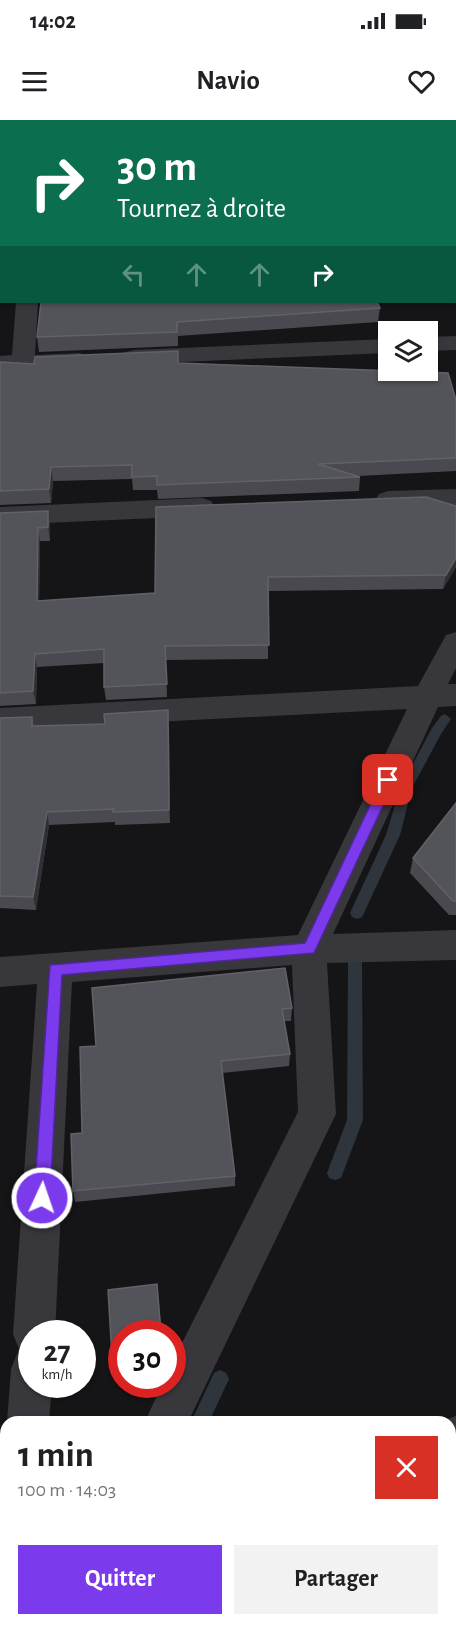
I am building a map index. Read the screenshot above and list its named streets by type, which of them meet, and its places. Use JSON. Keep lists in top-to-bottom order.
{
  "page": {
    "status": "14:02",
    "header": "Navio",
    "turn": ["30 m", "Tournez à droite"],
    "speed": "27 km/h",
    "limit": "30",
    "heading": ["1 min", "100 m · 14:03"],
    "buttons": ["Quitter", "Partager"]
  }
}
